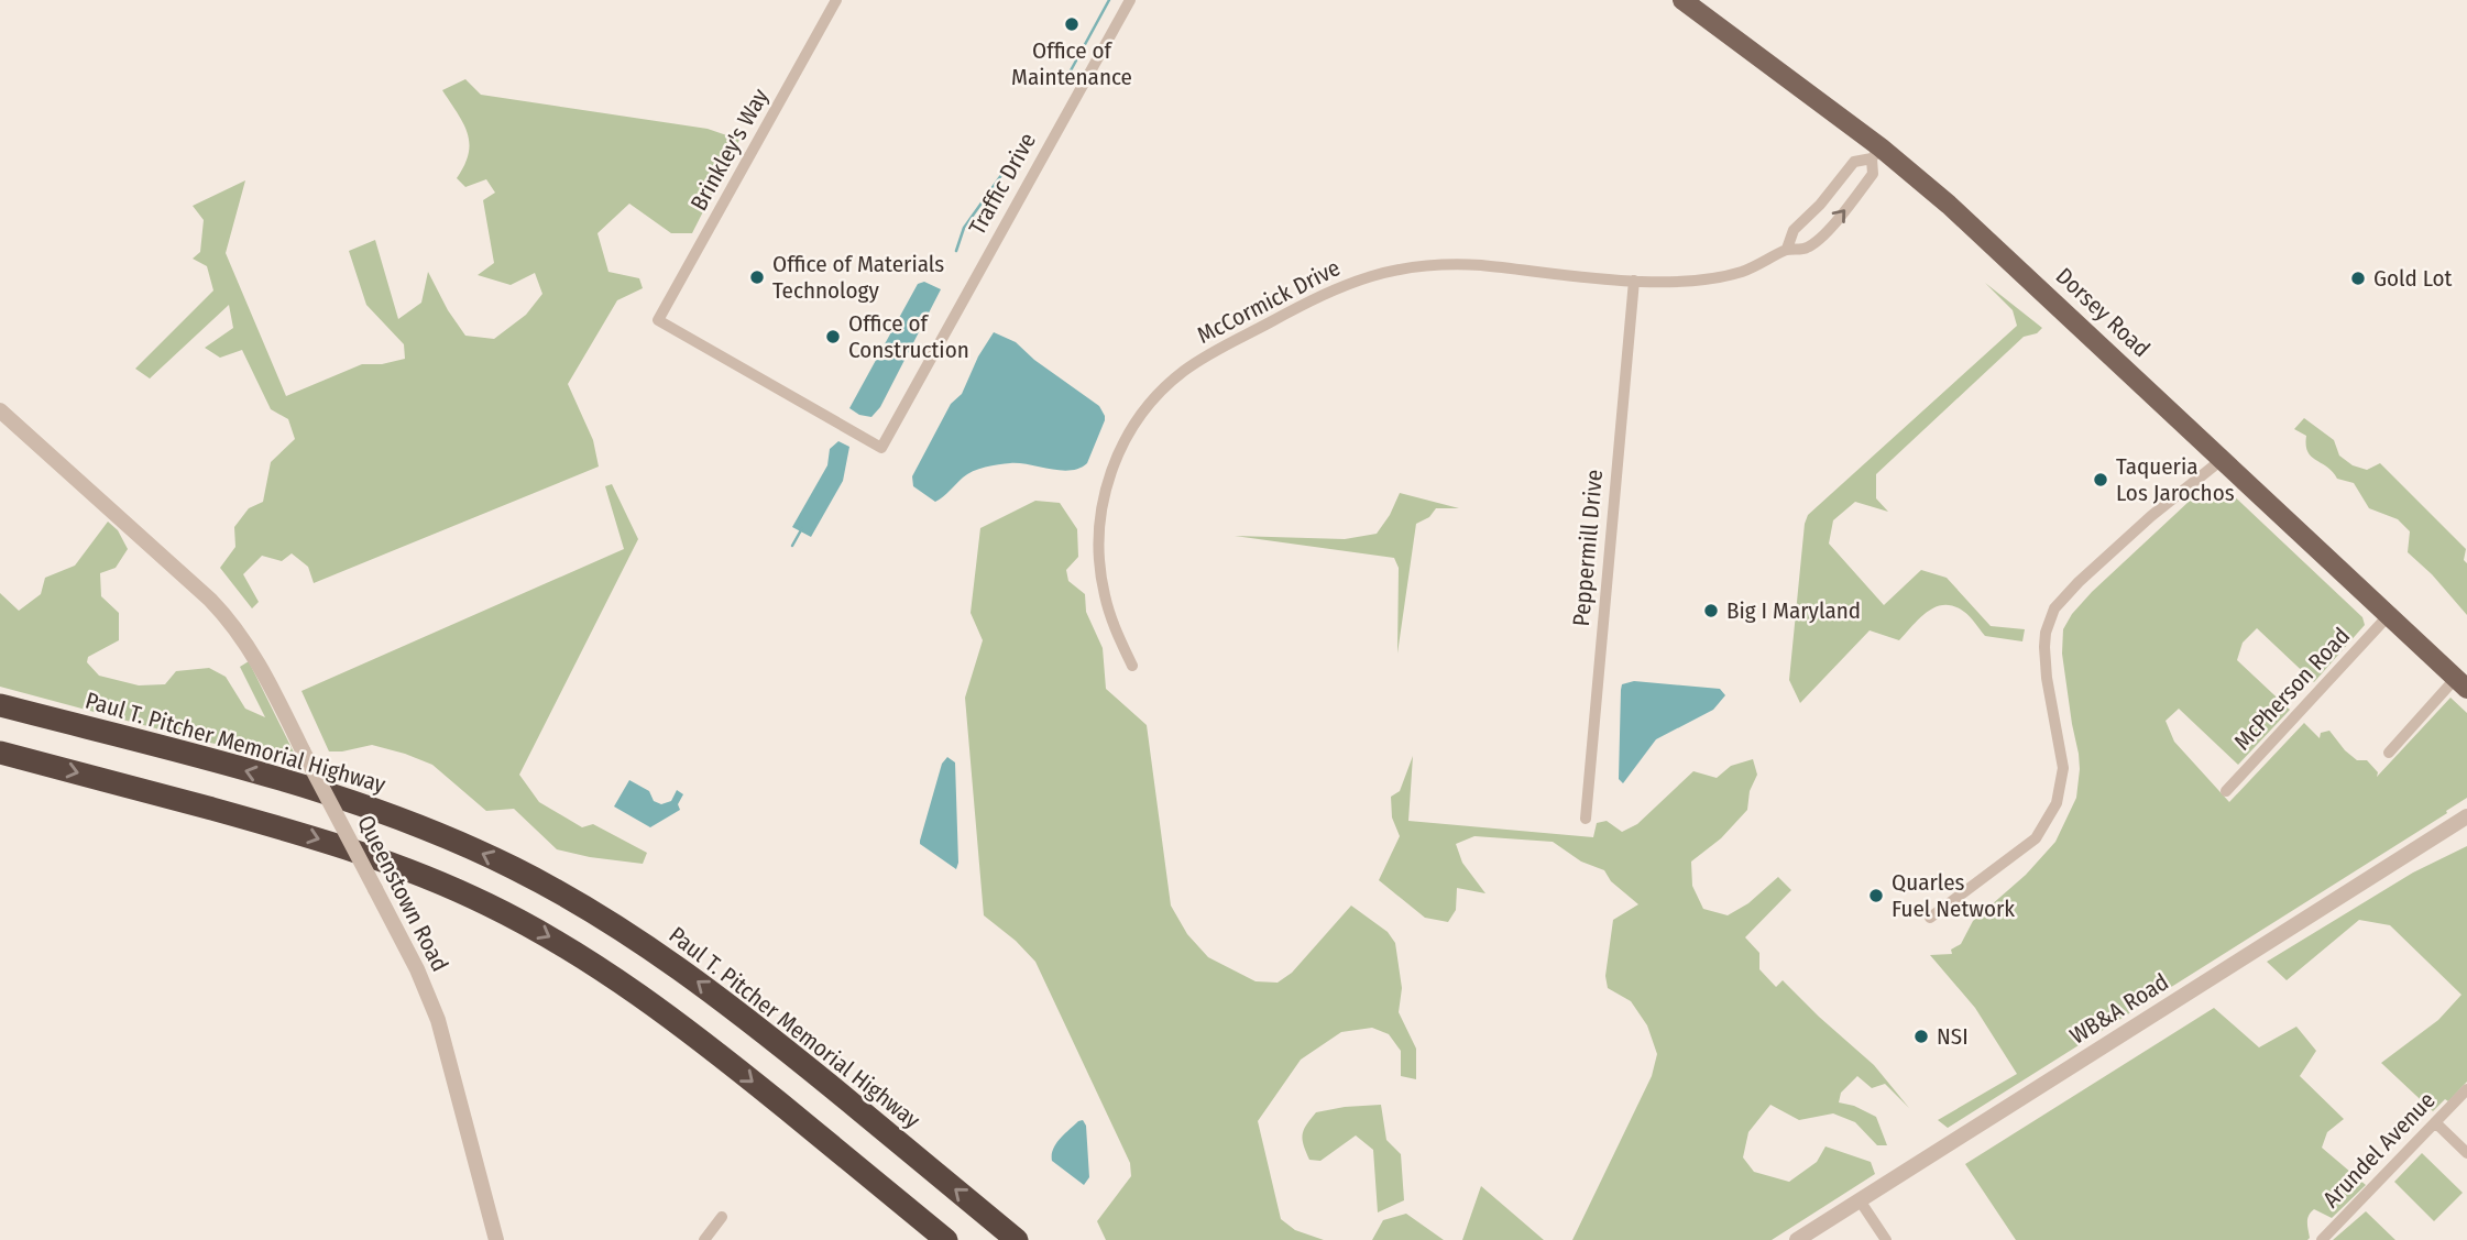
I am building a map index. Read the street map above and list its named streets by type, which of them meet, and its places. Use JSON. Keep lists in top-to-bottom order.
{
  "streets": {
    "highway": ["Paul T. Pitcher Memorial Highway"],
    "main road": ["Dorsey Road"],
    "street": [
      "Brinkley's Way",
      "Traffic Drive",
      "McCormick Drive",
      "Peppermill Drive",
      "McPherson Road",
      "Queenstown Road",
      "WB&A Road",
      "Arundel Avenue"
    ]
  },
  "crossings": [
    ["Brinkley's Way", "Traffic Drive"],
    ["McCormick Drive", "Dorsey Road"],
    ["McCormick Drive", "Peppermill Drive"],
    ["Dorsey Road", "McPherson Road"]
  ],
  "places": [
    "Office of Maintenance",
    "Office of Materials Technology",
    "Gold Lot",
    "Office of Construction",
    "Taqueria Los Jarochos",
    "Big I Maryland",
    "Quarles Fuel Network",
    "NSI"
  ]
}
